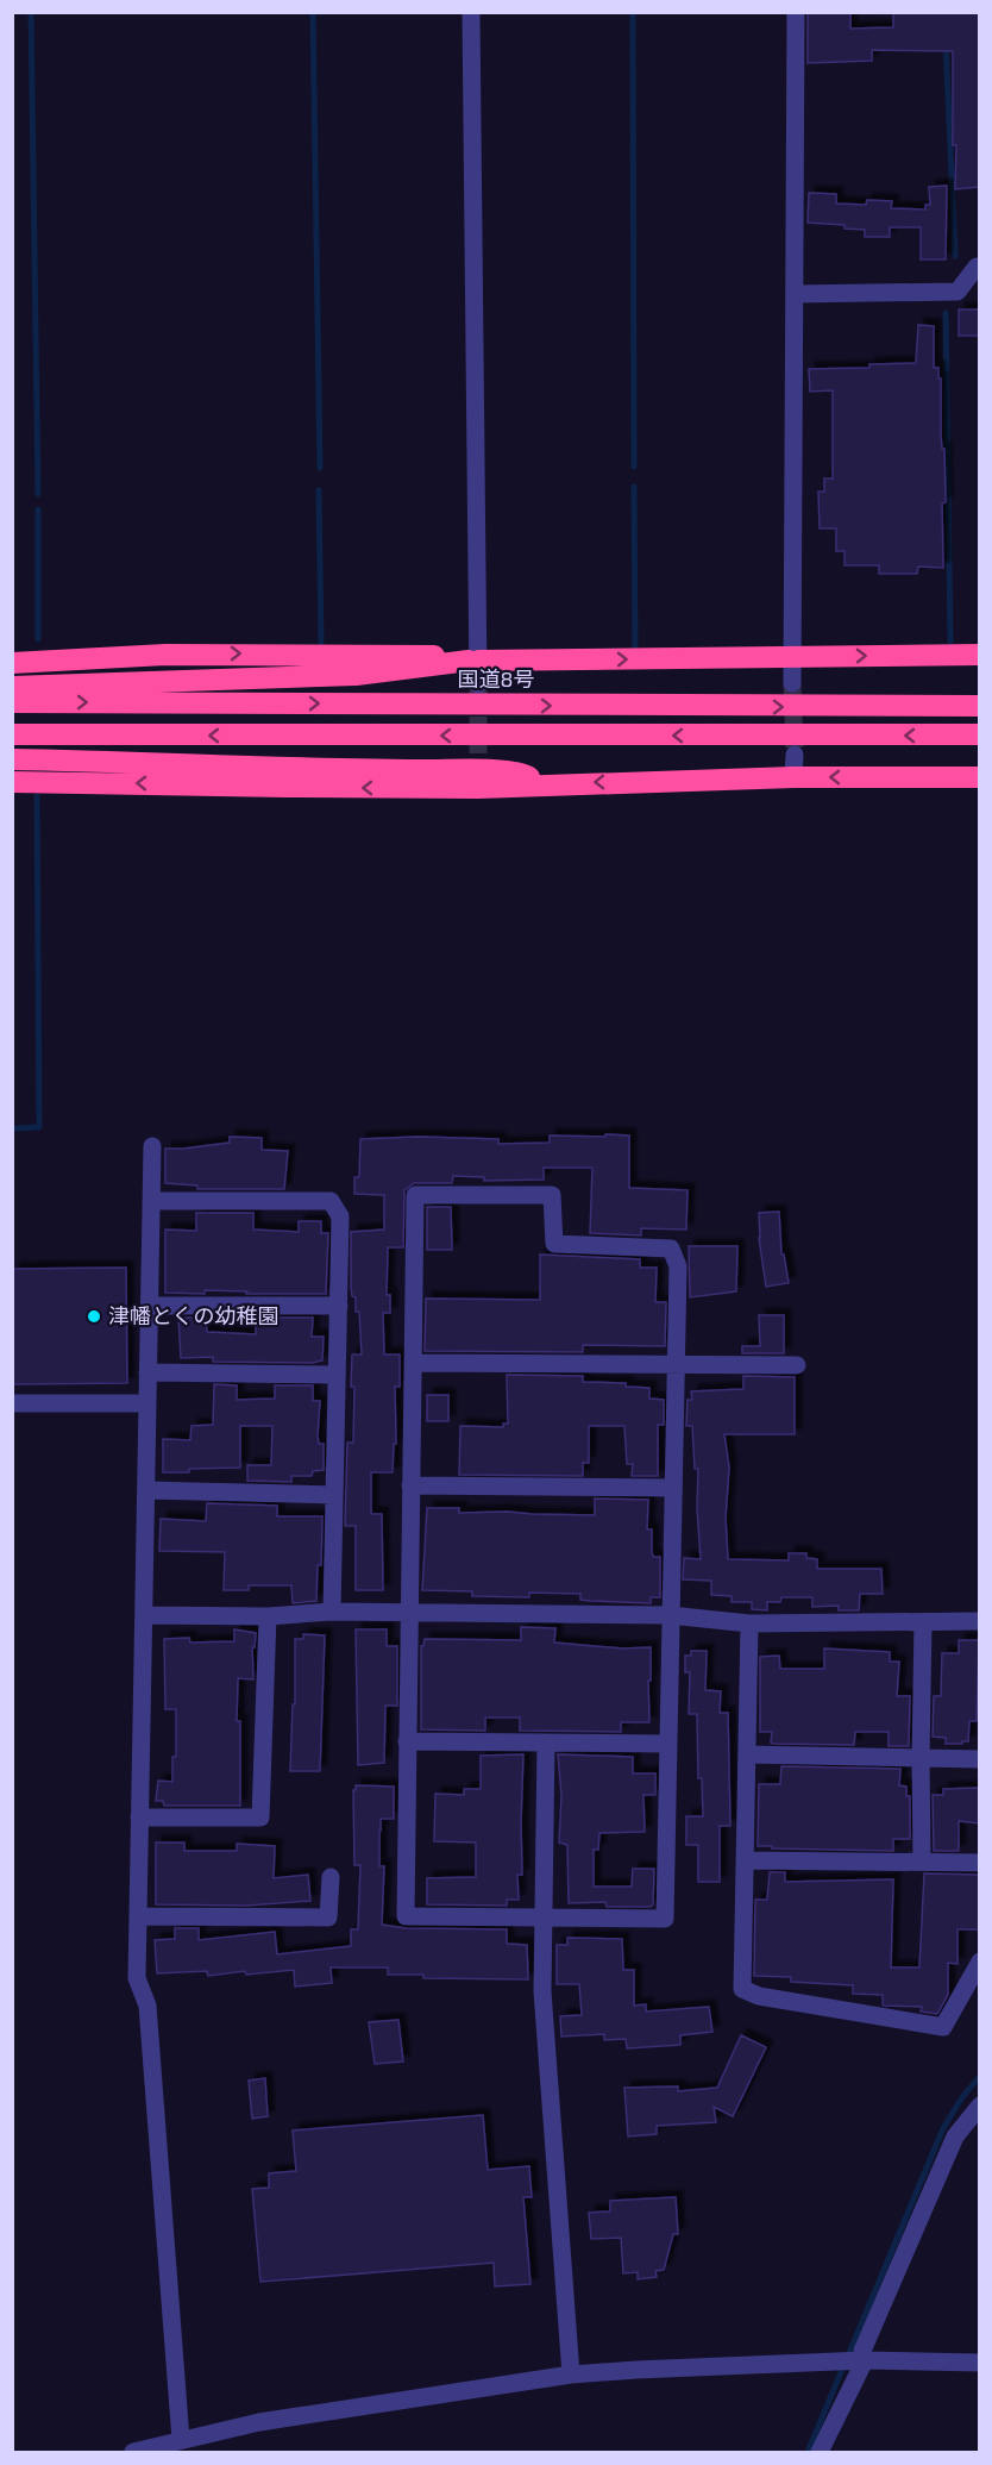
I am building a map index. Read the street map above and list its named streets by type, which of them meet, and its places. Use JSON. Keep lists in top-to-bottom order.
{
  "streets": {
    "highway": ["国道8号"]
  },
  "places": ["津幡とくの幼稚園"]
}
